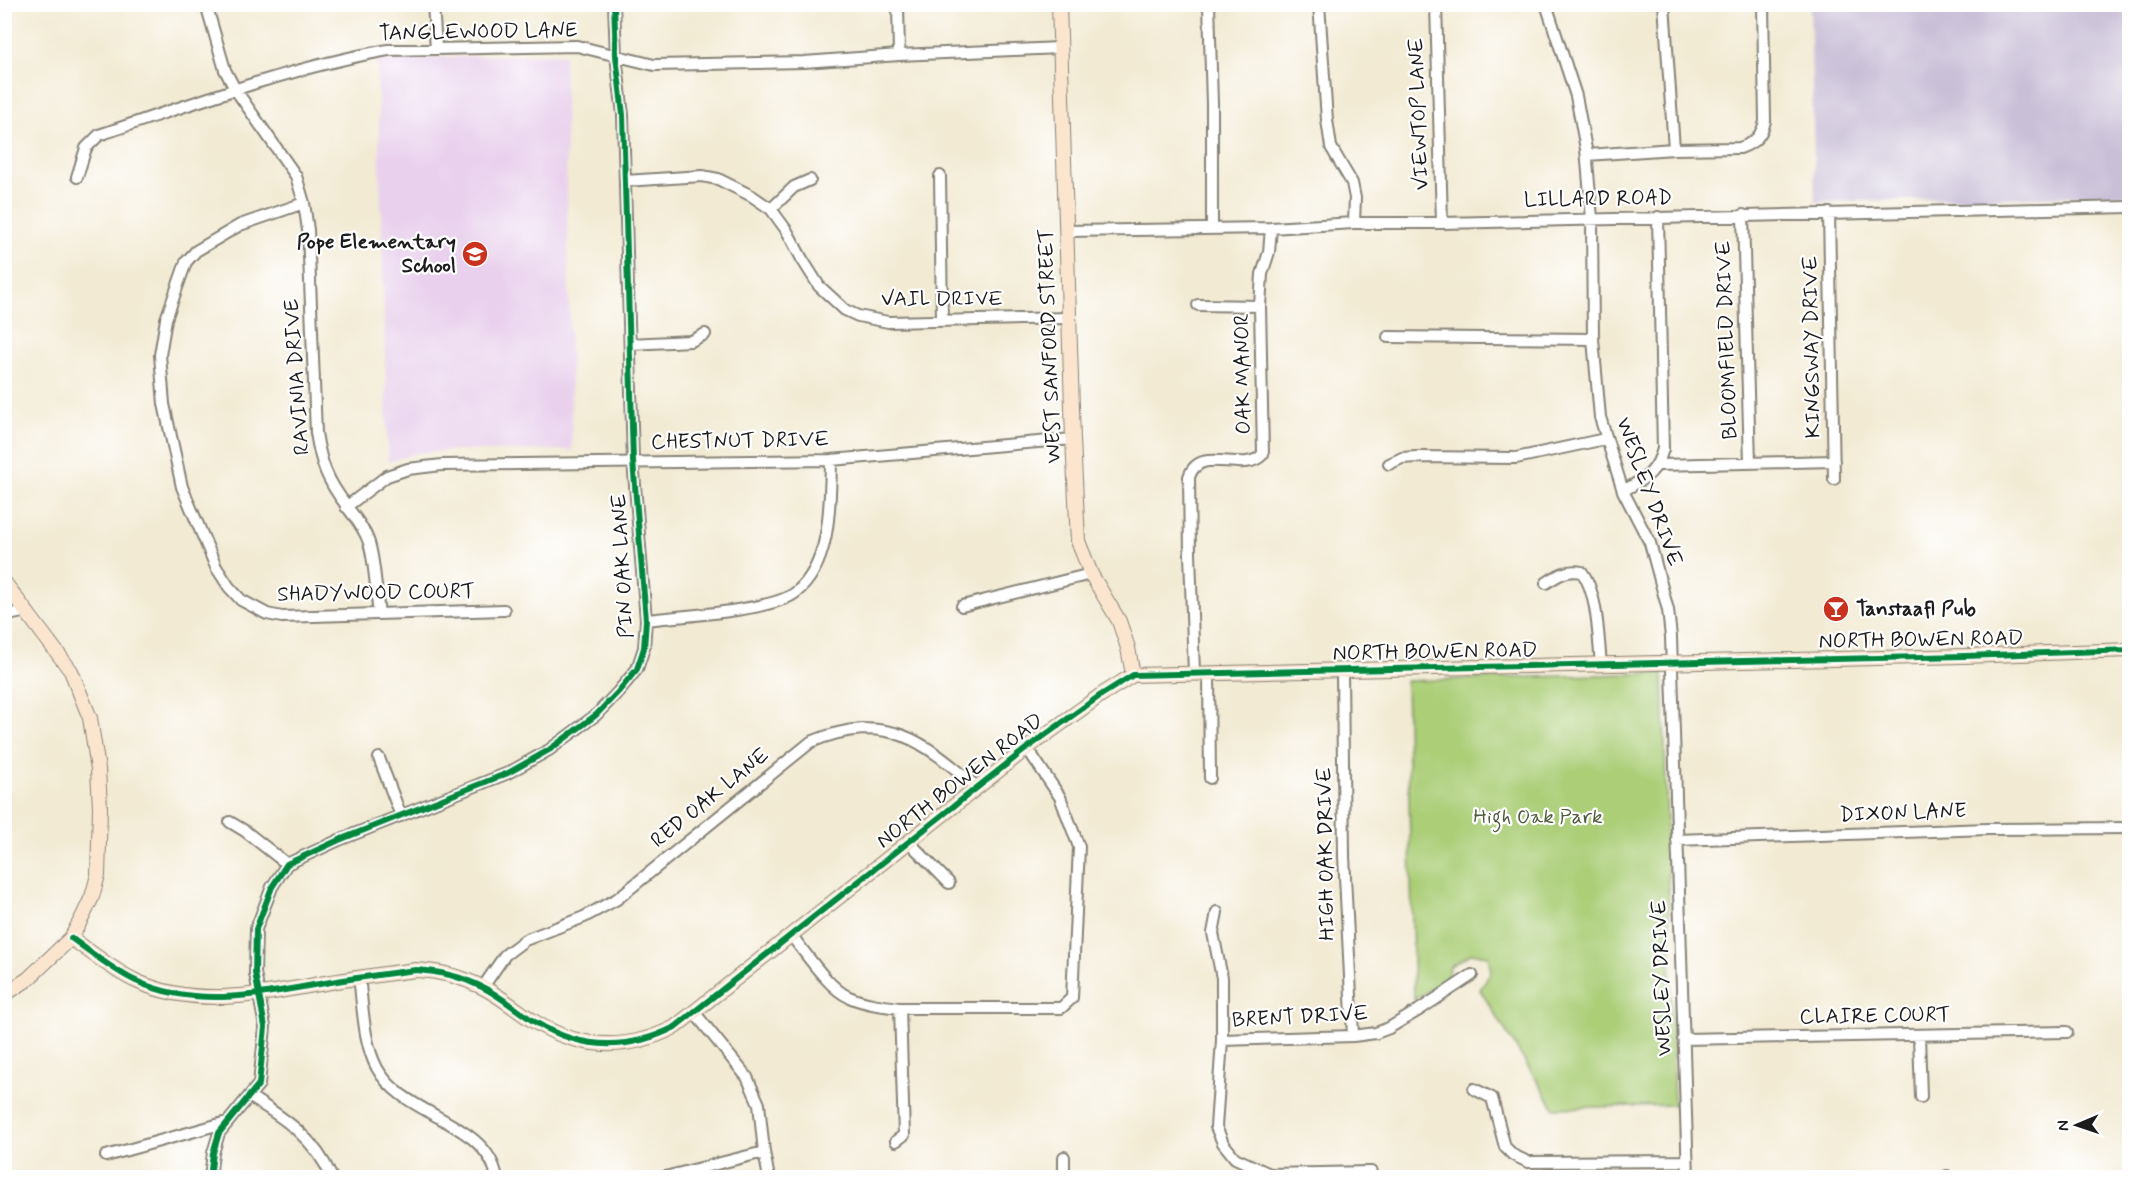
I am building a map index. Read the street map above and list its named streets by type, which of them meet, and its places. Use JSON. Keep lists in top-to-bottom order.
{
  "streets": {
    "street": [
      "TANGLEWOOD LANE",
      "VIEWTOP LANE",
      "LILLARD ROAD",
      "VAIL DRIVE",
      "BLOOMFIELD DRIVE",
      "WEST SANFORD STREET",
      "KINGSWAY DRIVE",
      "OAK MANOR",
      "RAVINIA DRIVE",
      "CHESTNUT DRIVE",
      "WESLEY DRIVE",
      "PIN OAK LANE",
      "SHADYWOOD COURT",
      "NORTH BOWEN ROAD",
      "RED OAK LANE",
      "DIXON LANE",
      "HIGH OAK DRIVE",
      "CLAIRE COURT",
      "BRENT DRIVE"
    ]
  },
  "crossings": [
    ["TANGLEWOOD LANE", "WEST SANFORD STREET"],
    ["TANGLEWOOD LANE", "RAVINIA DRIVE"],
    ["TANGLEWOOD LANE", "PIN OAK LANE"],
    ["VIEWTOP LANE", "LILLARD ROAD"],
    ["LILLARD ROAD", "BLOOMFIELD DRIVE"],
    ["LILLARD ROAD", "WEST SANFORD STREET"],
    ["LILLARD ROAD", "KINGSWAY DRIVE"],
    ["LILLARD ROAD", "OAK MANOR"],
    ["LILLARD ROAD", "WESLEY DRIVE"],
    ["VAIL DRIVE", "WEST SANFORD STREET"],
    ["VAIL DRIVE", "PIN OAK LANE"],
    ["WEST SANFORD STREET", "CHESTNUT DRIVE"],
    ["WEST SANFORD STREET", "NORTH BOWEN ROAD"],
    ["OAK MANOR", "NORTH BOWEN ROAD"],
    ["RAVINIA DRIVE", "CHESTNUT DRIVE"],
    ["RAVINIA DRIVE", "SHADYWOOD COURT"],
    ["CHESTNUT DRIVE", "PIN OAK LANE"],
    ["WESLEY DRIVE", "NORTH BOWEN ROAD"],
    ["WESLEY DRIVE", "DIXON LANE"],
    ["WESLEY DRIVE", "CLAIRE COURT"],
    ["NORTH BOWEN ROAD", "RED OAK LANE"],
    ["NORTH BOWEN ROAD", "HIGH OAK DRIVE"],
    ["HIGH OAK DRIVE", "BRENT DRIVE"]
  ],
  "parks": ["High Oak Park"],
  "places": {
    "school or university": ["Pope Elementary School"],
    "bar": ["Tanstaafl Pub"]
  },
  "north": "left"
}
